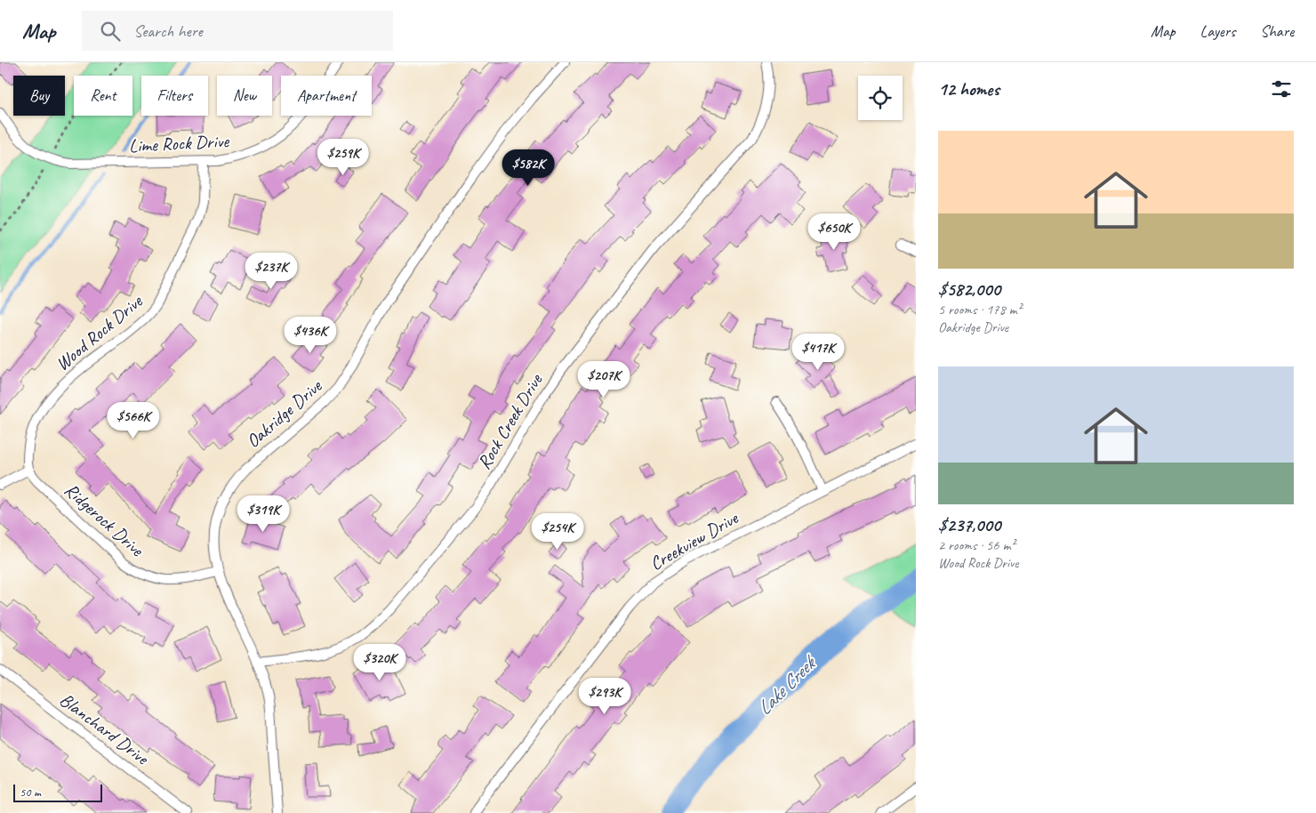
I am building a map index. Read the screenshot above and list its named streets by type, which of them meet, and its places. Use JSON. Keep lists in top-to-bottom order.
{
  "streets": {
    "street": [
      "Lime Rock Drive",
      "Wood Rock Drive",
      "Oakridge Drive",
      "Rock Creek Drive",
      "Ridgerock Drive",
      "Creekview Drive",
      "Blanchard Drive"
    ]
  },
  "crossings": [
    ["Lime Rock Drive", "Wood Rock Drive"],
    ["Wood Rock Drive", "Ridgerock Drive"],
    ["Oakridge Drive", "Rock Creek Drive"],
    ["Oakridge Drive", "Ridgerock Drive"]
  ],
  "water": ["Lake Creek"],
  "scale_bar": "50 m",
  "page": {
    "header": "Map",
    "search": "Search here",
    "nav": ["Map", "Layers", "Share"],
    "heading": "12 homes",
    "chip": [
      "Buy",
      "Rent",
      "Filters",
      "New",
      "Apartment"
    ],
    "list": [
      {
        "name": "$582,000",
        "note": "5 rooms · 178 m² · Oakridge Drive"
      },
      {
        "name": "$237,000",
        "note": "2 rooms · 56 m² · Wood Rock Drive"
      }
    ],
    "price": [
      "$259K",
      "$582K",
      "$650K",
      "$237K",
      "$436K",
      "$417K",
      "$207K",
      "$566K",
      "$319K",
      "$254K",
      "$320K",
      "$293K"
    ],
    "scale": "50 m"
  }
}
